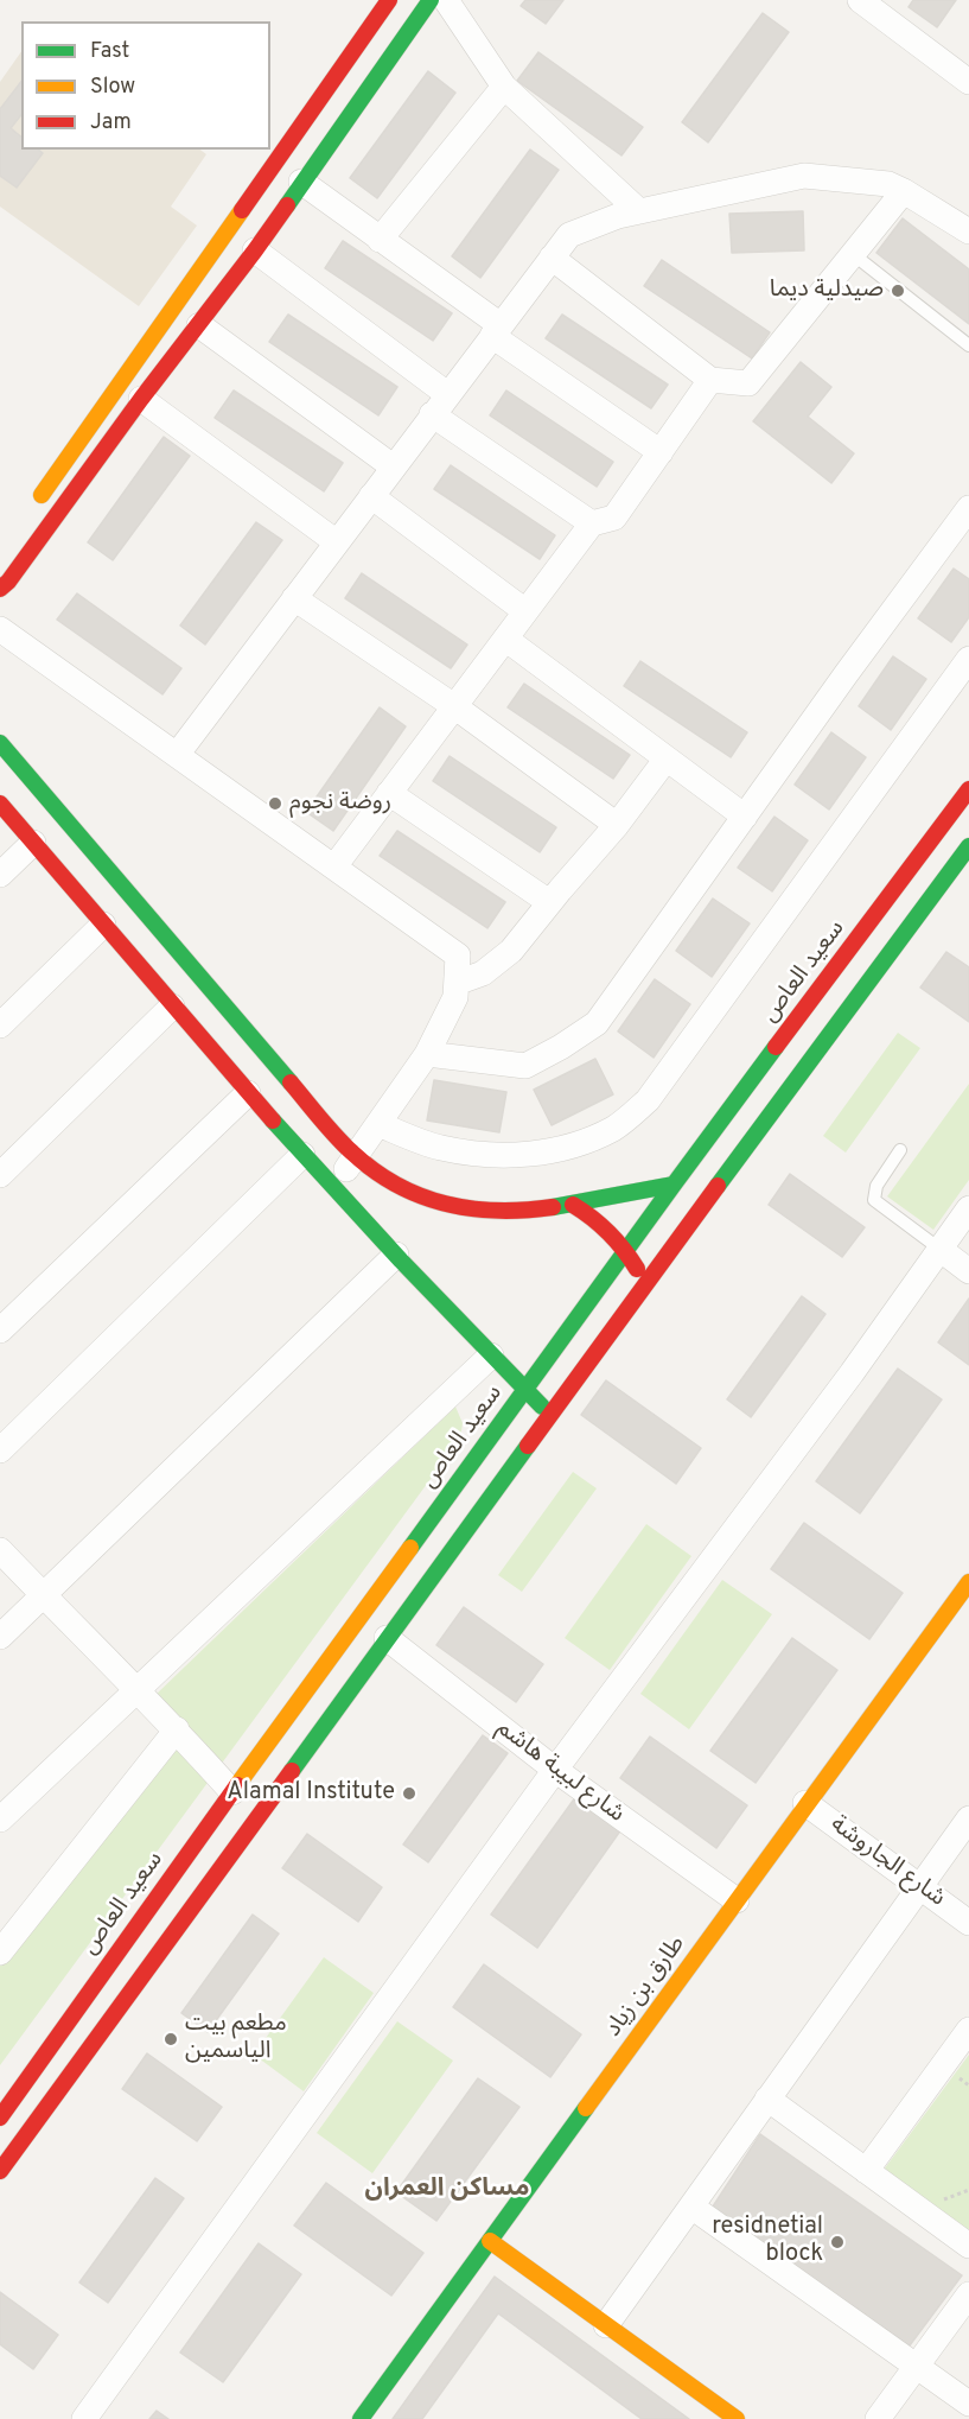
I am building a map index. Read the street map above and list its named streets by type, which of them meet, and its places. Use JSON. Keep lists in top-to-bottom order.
{
  "streets": {
    "main road": ["سعيد العاص", "طارق بن زياد"],
    "street": ["شارع لبيبة هاشم", "شارع الجاروشة"]
  },
  "crossings": [
    ["شارع لبيبة هاشم", "طارق بن زياد"],
    ["شارع الجاروشة", "طارق بن زياد"]
  ],
  "districts": ["مساكن العمران"],
  "places": [
    "صيدلية ديما",
    "روضة نجوم",
    "Alamal Institute",
    "مطعم بيت الياسمين",
    "residnetial block"
  ],
  "legend": ["Fast", "Slow", "Jam"]
}
